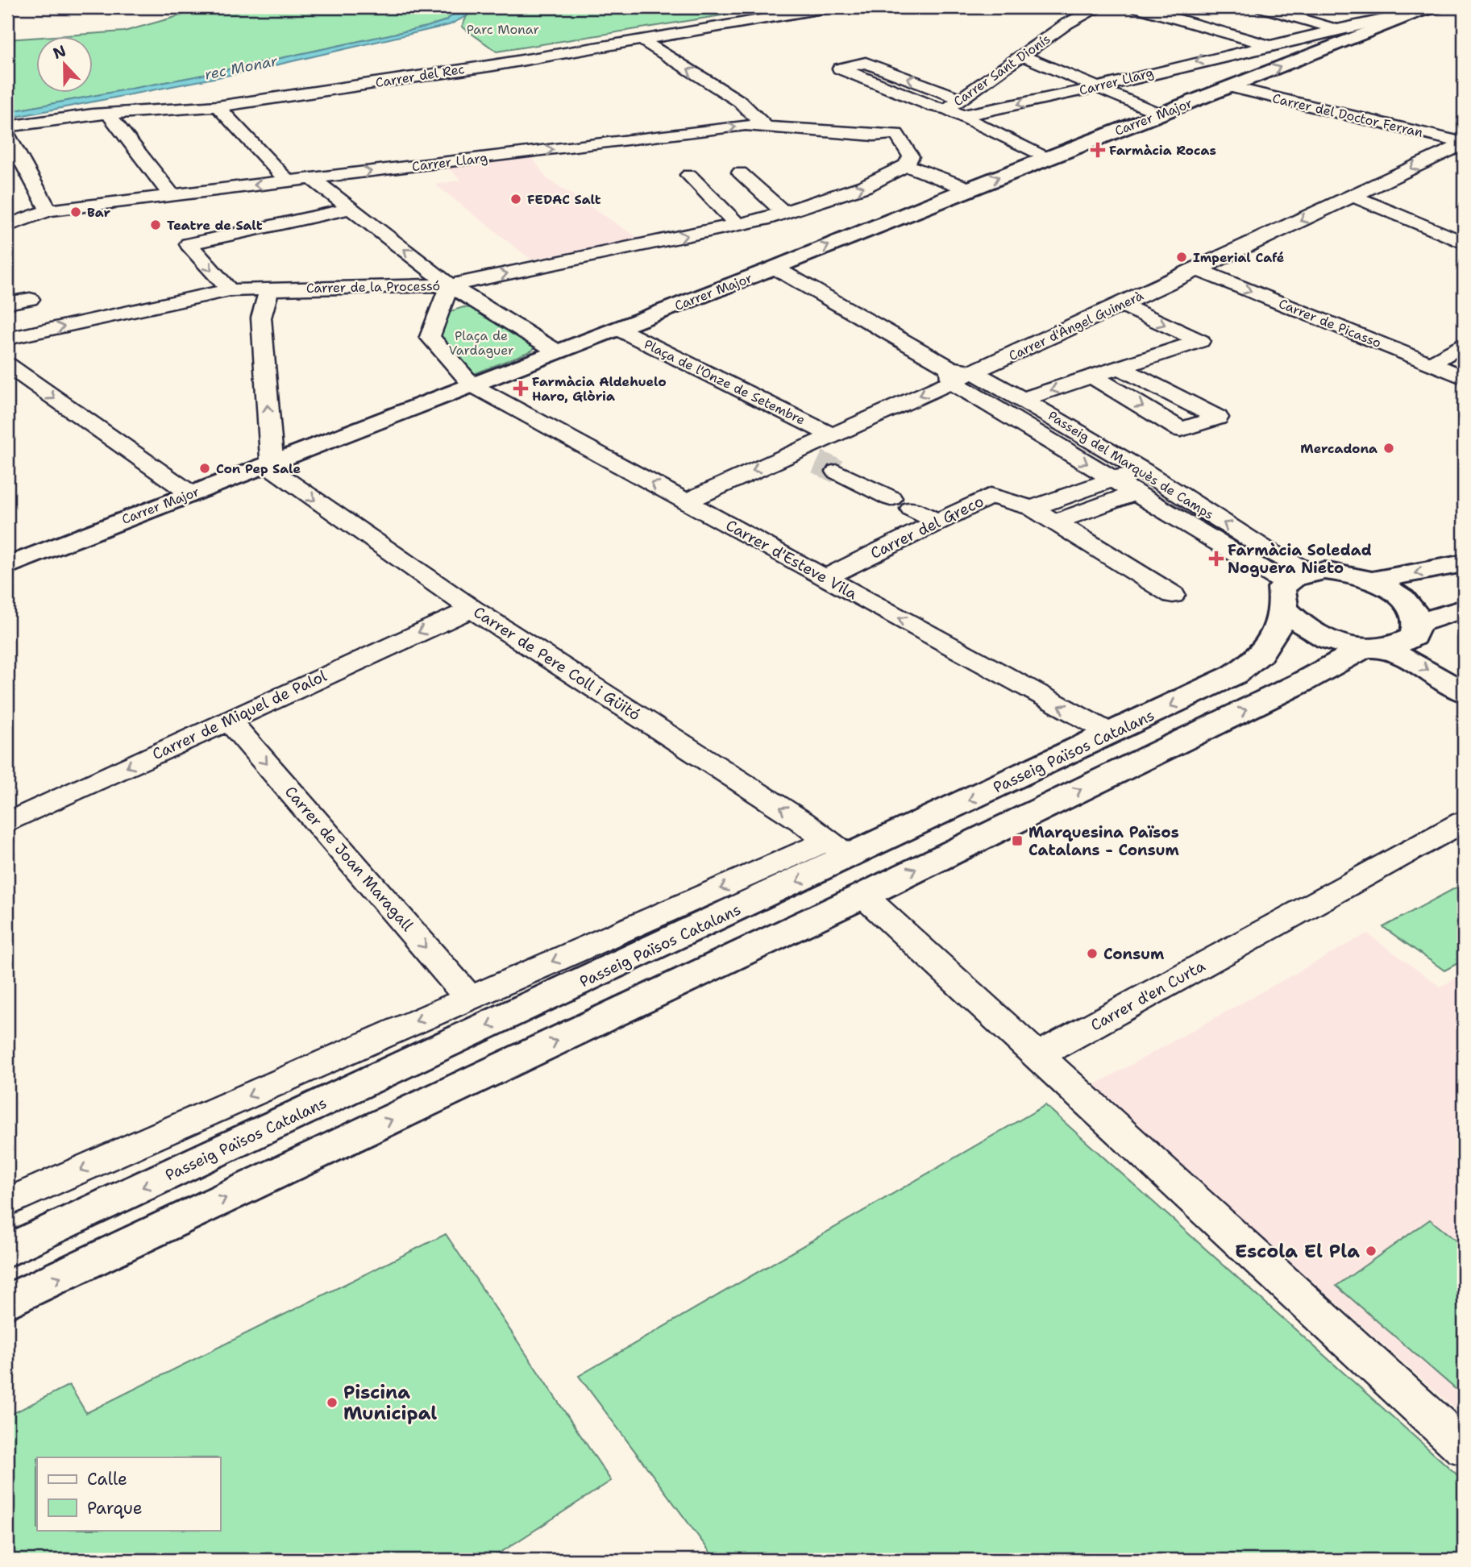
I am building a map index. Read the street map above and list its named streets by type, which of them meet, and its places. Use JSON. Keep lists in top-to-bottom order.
{
  "streets": {
    "main road": ["Carrer Major", "Passeig Països Catalans"],
    "street": [
      "Carrer Sant Dionís",
      "Carrer del Rec",
      "Carrer Llarg",
      "Carrer del Doctor Ferran",
      "Carrer de la Processó",
      "Carrer de Picasso",
      "Carrer d'Àngel Guimerà",
      "Plaça de l'Onze de Setembre",
      "Passeig del Marquès de Camps",
      "Carrer del Greco",
      "Carrer d'Esteve Vila",
      "Carrer de Pere Coll i Güitó",
      "Carrer de Miquel de Palol",
      "Carrer de Joan Maragall",
      "Carrer d'en Curta"
    ]
  },
  "crossings": [
    ["Carrer Sant Dionís", "Carrer Llarg"],
    ["Carrer Llarg", "Carrer Major"],
    ["Carrer Llarg", "Carrer de la Processó"],
    ["Carrer del Doctor Ferran", "Carrer Major"],
    ["Carrer del Doctor Ferran", "Carrer d'Àngel Guimerà"],
    ["Carrer Major", "Plaça de l'Onze de Setembre"],
    ["Carrer Major", "Passeig del Marquès de Camps"],
    ["Carrer Major", "Carrer d'Esteve Vila"],
    ["Carrer Major", "Carrer de Pere Coll i Güitó"],
    ["Carrer de la Processó", "Carrer d'Esteve Vila"],
    ["Carrer de Picasso", "Carrer d'Àngel Guimerà"],
    ["Carrer d'Àngel Guimerà", "Plaça de l'Onze de Setembre"],
    ["Carrer d'Àngel Guimerà", "Passeig del Marquès de Camps"],
    ["Carrer d'Àngel Guimerà", "Carrer d'Esteve Vila"],
    ["Passeig del Marquès de Camps", "Passeig Països Catalans"],
    ["Carrer del Greco", "Carrer d'Esteve Vila"],
    ["Carrer d'Esteve Vila", "Passeig Països Catalans"],
    ["Carrer de Pere Coll i Güitó", "Carrer de Miquel de Palol"],
    ["Carrer de Pere Coll i Güitó", "Passeig Països Catalans"],
    ["Carrer de Miquel de Palol", "Carrer de Joan Maragall"],
    ["Passeig Països Catalans", "Carrer de Joan Maragall"]
  ],
  "one_way": [
    "Carrer de la Processó",
    "Carrer d'Àngel Guimerà",
    "Carrer d'Esteve Vila",
    "Carrer de Miquel de Palol",
    "Carrer de Joan Maragall"
  ],
  "water": ["rec Monar"],
  "parks": ["Parc Monar", "Plaça de Vardaguer"],
  "places": {
    "health": ["Farmàcia Rocas", "Farmàcia Aldehuelo Haro, Glòria", "Farmàcia Soledad Noguera Nieto"],
    "other": [
      "FEDAC Salt",
      "Bar",
      "Teatre de Salt",
      "Imperial Café",
      "Mercadona",
      "Con Pep Sale",
      "Consum",
      "Escola El Pla",
      "Piscina Municipal"
    ],
    "transit": ["Marquesina Països Catalans - Consum"]
  },
  "legend": ["Calle", "Parque"],
  "north": "top"
}
